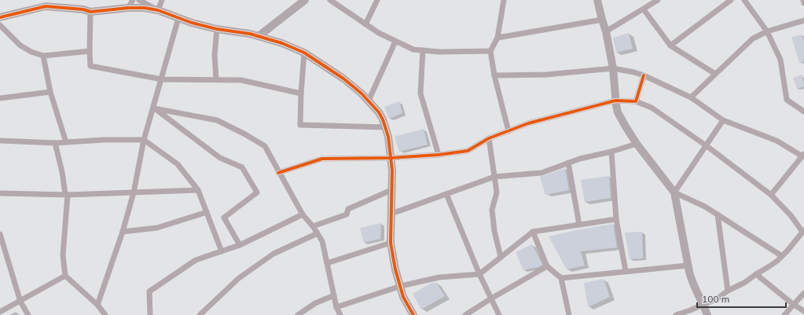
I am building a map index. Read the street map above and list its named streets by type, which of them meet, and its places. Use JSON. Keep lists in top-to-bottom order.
{
  "scale_bar": "100 m"
}
